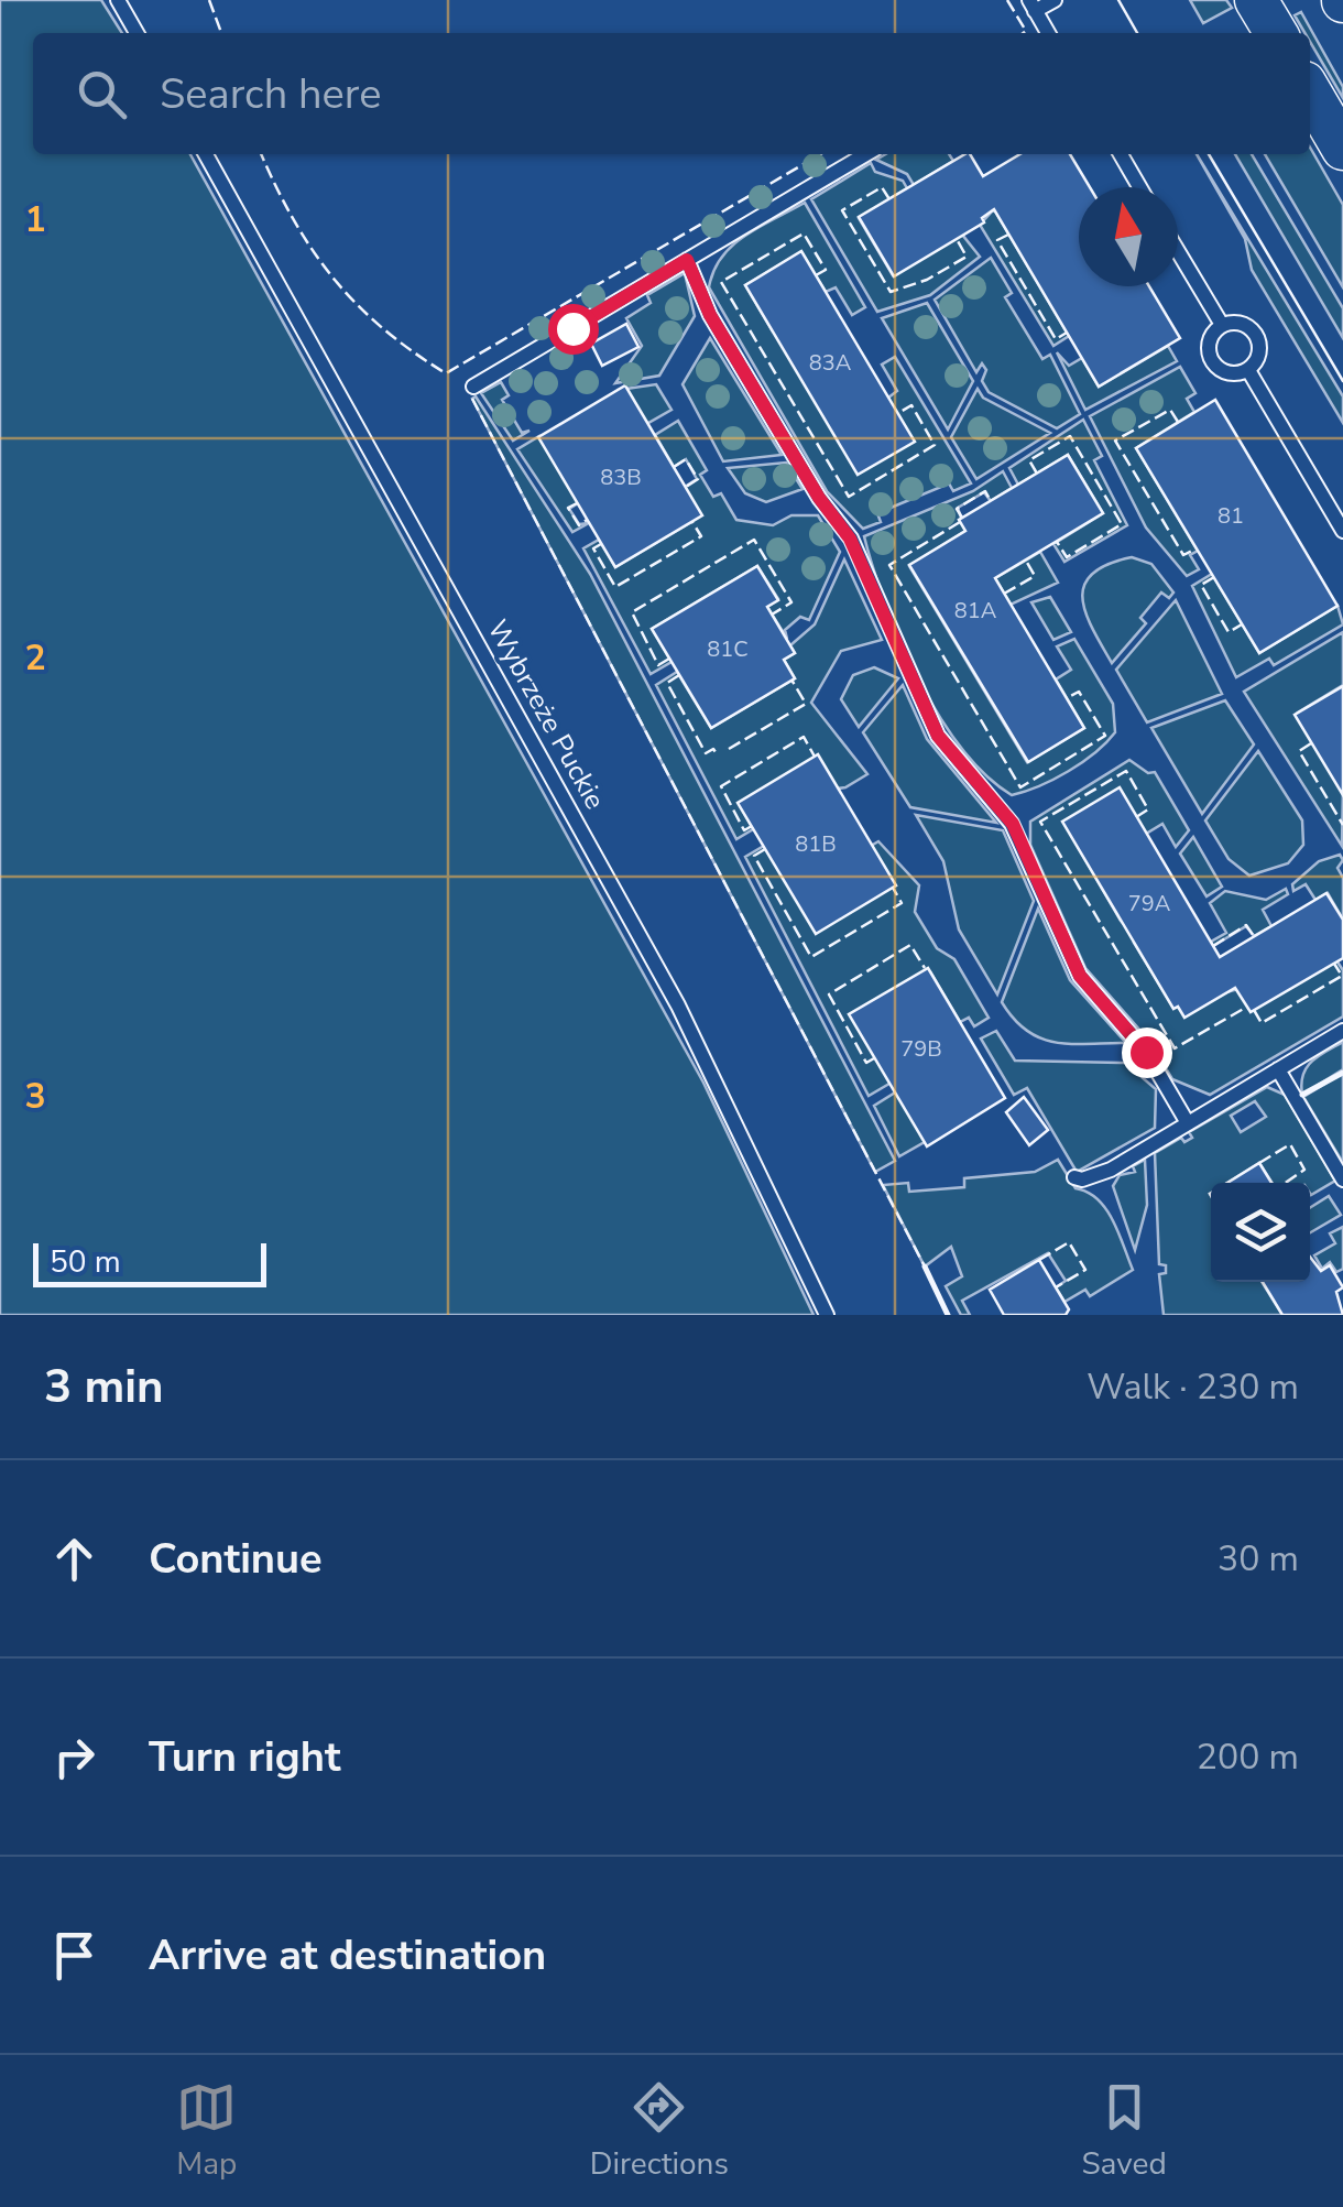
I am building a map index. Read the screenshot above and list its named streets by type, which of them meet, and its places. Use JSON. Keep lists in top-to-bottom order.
{
  "streets": {
    "lane": ["Wybrzeże Puckie"]
  },
  "house_numbers": [
    "83A",
    "83B",
    "81",
    "81A",
    "81C",
    "81B",
    "79A",
    "79B"
  ],
  "scale_bar": "50 m",
  "north": "top",
  "page": {
    "search": "Search here",
    "scale": "50 m",
    "heading": ["3 min", "Walk · 230 m"],
    "list": [
      ["Continue", "30 m"],
      ["Turn right", "200 m"],
      "Arrive at destination"
    ],
    "nav": ["Map", "Directions", "Saved"]
  },
  "grid": {
    "rows": ["1", "2", "3"]
  }
}
